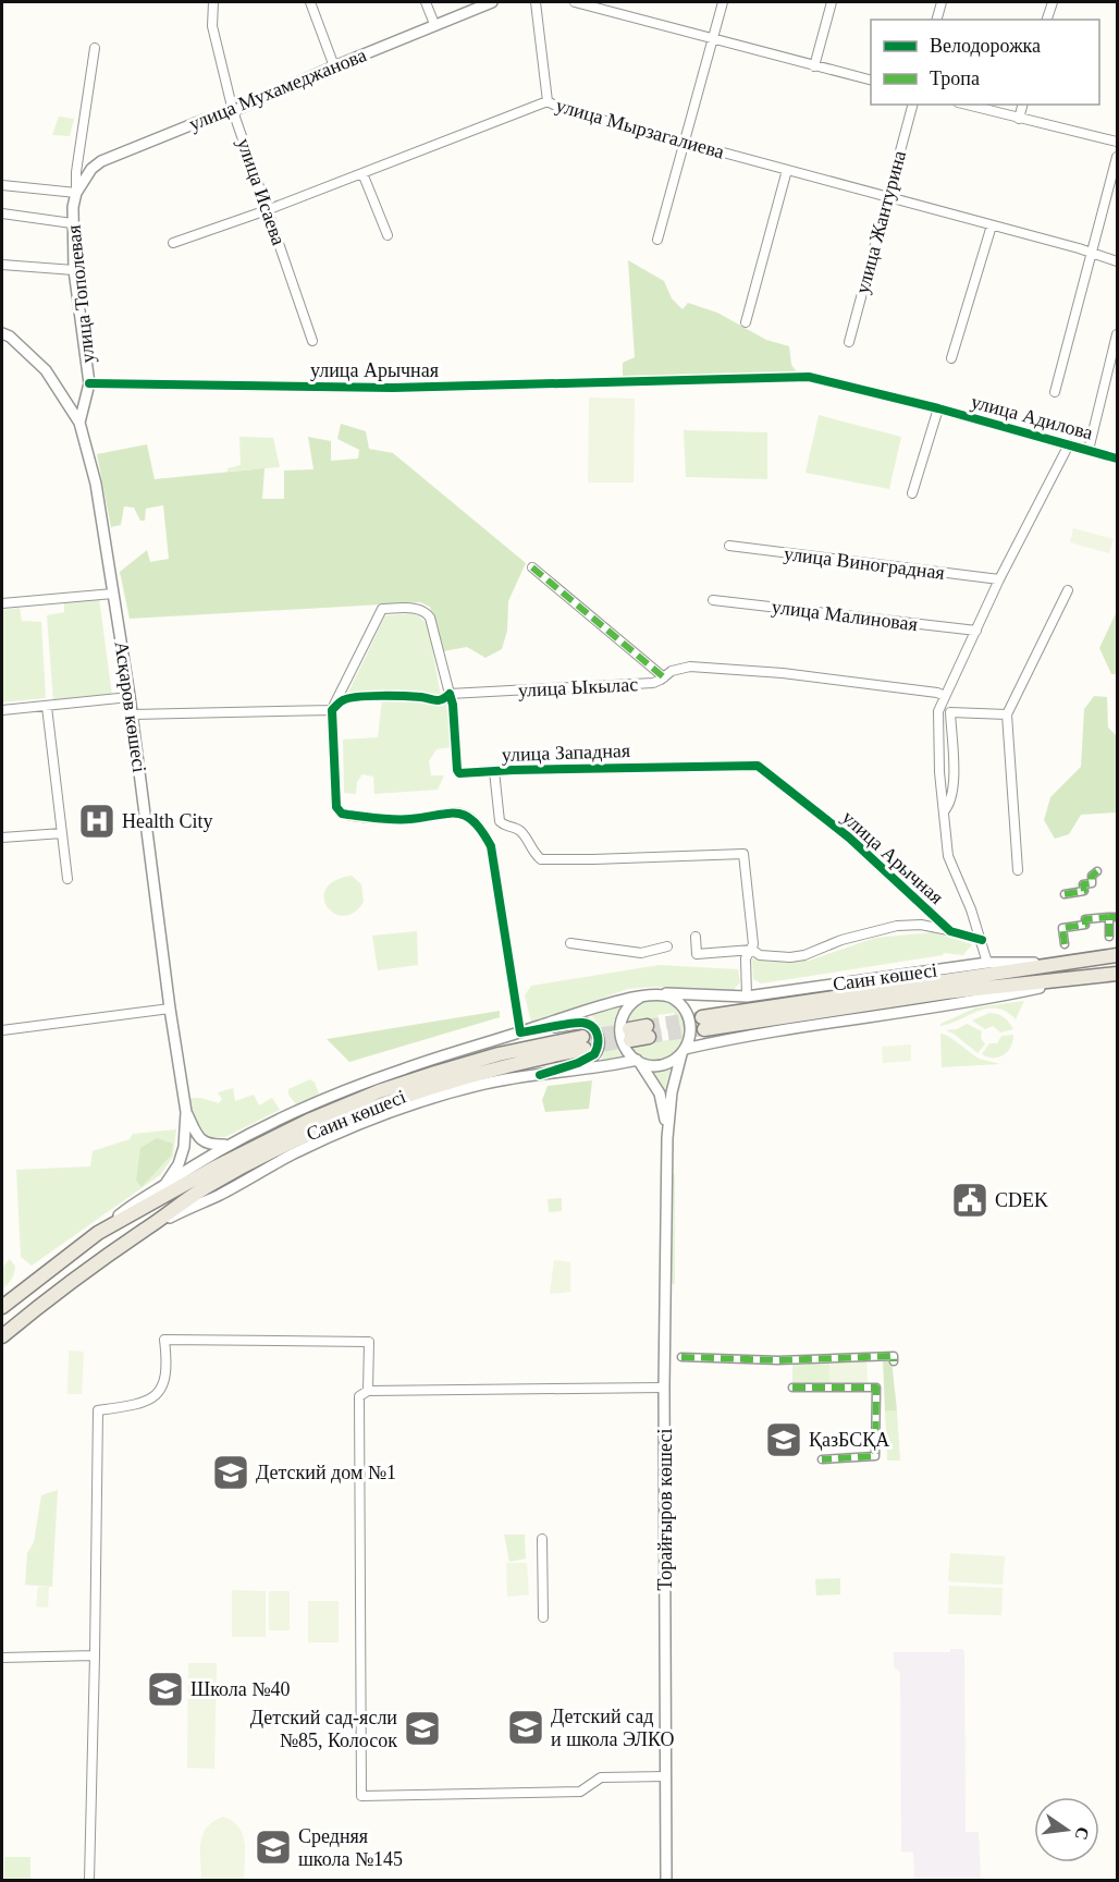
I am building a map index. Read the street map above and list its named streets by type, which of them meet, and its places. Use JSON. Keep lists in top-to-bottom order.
{
  "streets": {
    "main road": ["Саин көшесі"],
    "street": [
      "улица Мухамеджанова",
      "улица Мырзагалиева",
      "улица Исаева",
      "улица Жантурина",
      "улица Тополевая",
      "улица Арычная",
      "улица Адилова",
      "улица Виноградная",
      "улица Малиновая",
      "улица Ыкылас",
      "Асқаров көшесі",
      "улица Западная",
      "Торайғыров көшесі"
    ]
  },
  "crossings": [
    ["улица Мухамеджанова", "улица Исаева"],
    ["улица Мухамеджанова", "улица Тополевая"],
    ["улица Мырзагалиева", "улица Исаева"],
    ["улица Мырзагалиева", "улица Жантурина"],
    ["улица Тополевая", "улица Арычная"],
    ["улица Тополевая", "Асқаров көшесі"],
    ["улица Арычная", "улица Адилова"],
    ["улица Арычная", "улица Западная"],
    ["улица Ыкылас", "улица Западная"]
  ],
  "places": {
    "hospital": ["Health City"],
    "public building": ["CDEK"],
    "school or university": [
      "ҚазБСҚА",
      "Детский дом №1",
      "Школа №40",
      "Детский сад и школа ЭЛКО",
      "Детский сад-ясли №85, Колосок",
      "Средняя школа №145"
    ]
  },
  "legend": ["Велодорожка", "Тропа"],
  "north": "right"
}
